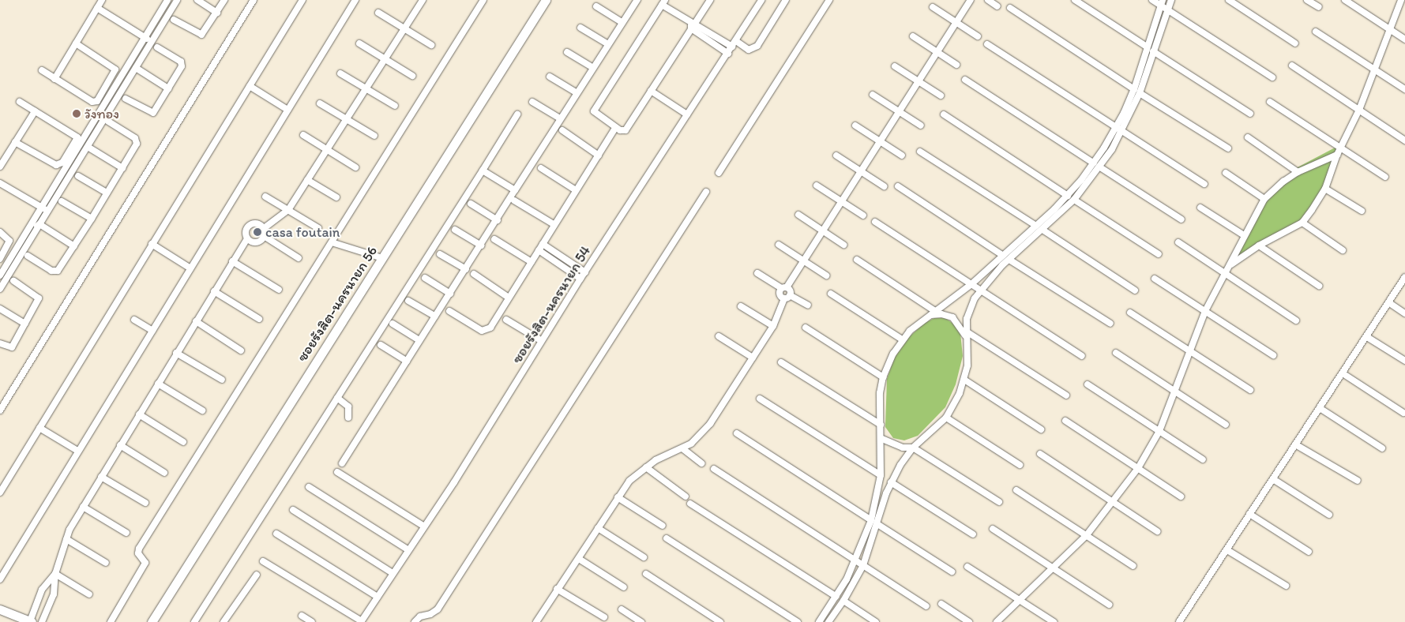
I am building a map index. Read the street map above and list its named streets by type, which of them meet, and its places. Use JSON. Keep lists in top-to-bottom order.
{
  "streets": {
    "street": ["ซอยรังสิต-นครนายก 56", "ซอยรังสิต-นครนายก 54"]
  },
  "places": ["วังทอง", "casa foutain"]
}
